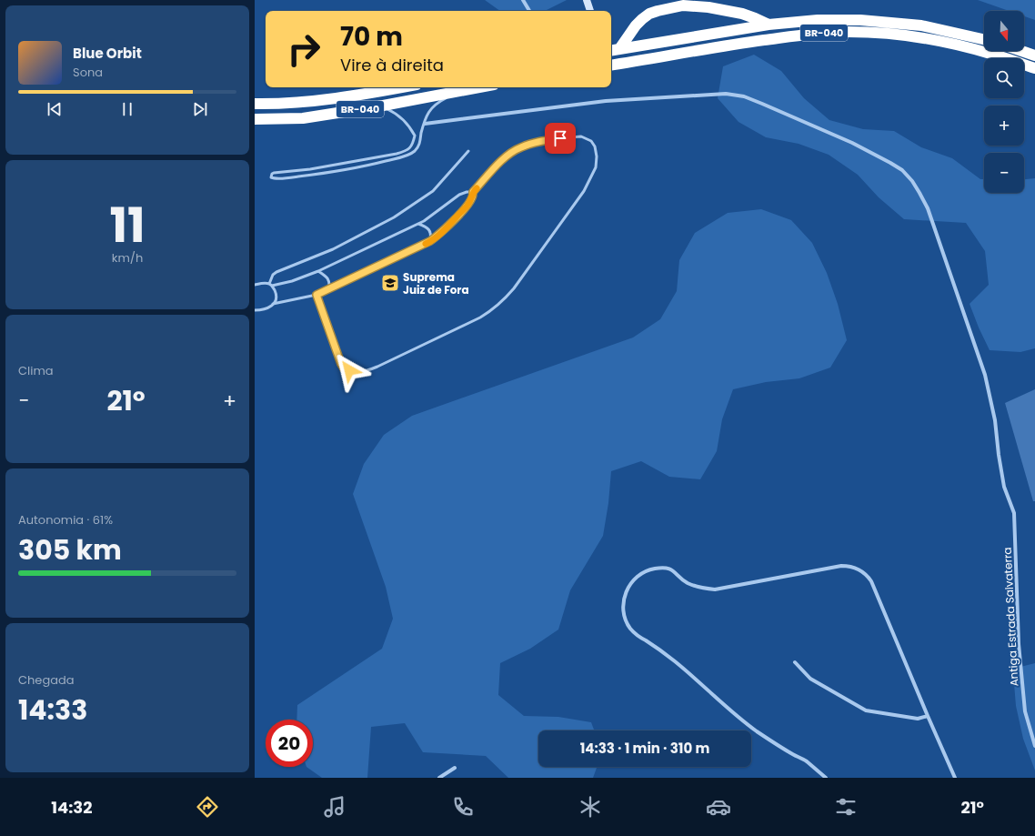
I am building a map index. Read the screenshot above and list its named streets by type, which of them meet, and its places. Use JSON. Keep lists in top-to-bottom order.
{
  "streets": {
    "highway": ["BR-040"],
    "street": ["Antiga Estrada Salvaterra"]
  },
  "places": {
    "school or university": ["Suprema Juiz de Fora"]
  },
  "north": "bottom",
  "page": {
    "map_buttons": ["+", "−"],
    "turn": ["70 m", "Vire à direita"],
    "song": ["Blue Orbit", "Sona"],
    "tile": [
      ["11", "km/h"],
      "Clima",
      ["Autonomia · 61%", "305 km"],
      ["Chegada", "14:33"]
    ],
    "heat": ["−", "21°", "+"],
    "limit": "20",
    "trip": "14:33 · 1 min · 310 m",
    "tabs": ["14:32", "21°"]
  }
}
